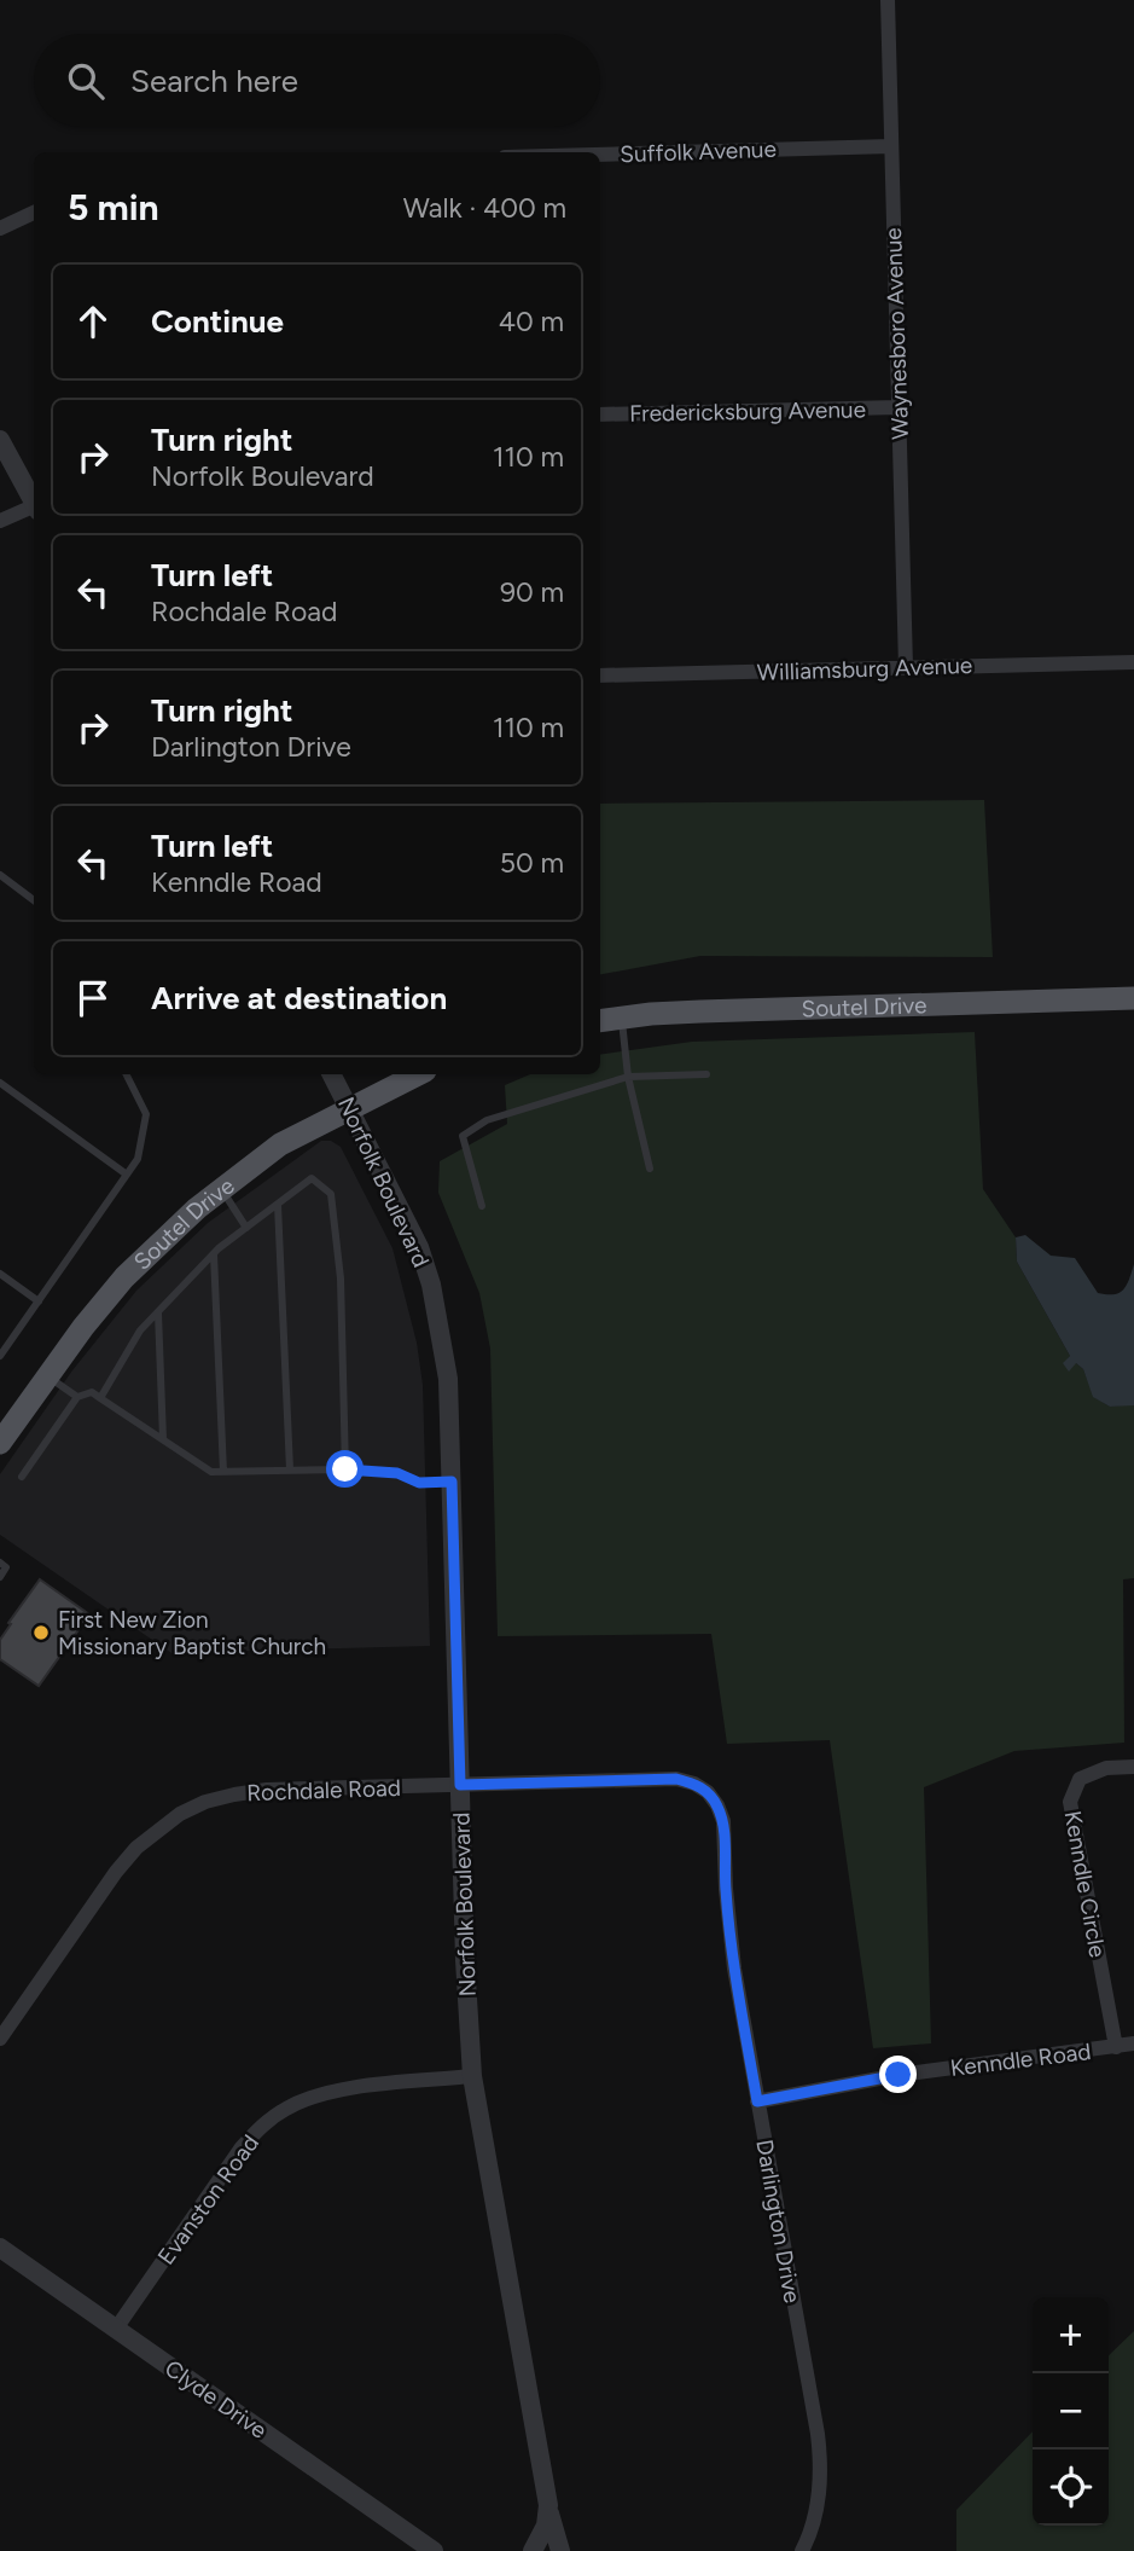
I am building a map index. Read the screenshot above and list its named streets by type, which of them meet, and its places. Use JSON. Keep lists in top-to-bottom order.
{
  "streets": {
    "main road": ["Soutel Drive"],
    "street": [
      "Suffolk Avenue",
      "Waynesboro Avenue",
      "Fredericksburg Avenue",
      "Williamsburg Avenue",
      "Norfolk Boulevard",
      "Rochdale Road",
      "Kenndle Circle",
      "Kenndle Road",
      "Evanston Road",
      "Darlington Drive",
      "Clyde Drive"
    ]
  },
  "crossings": [
    ["Suffolk Avenue", "Waynesboro Avenue"],
    ["Waynesboro Avenue", "Fredericksburg Avenue"],
    ["Waynesboro Avenue", "Williamsburg Avenue"],
    ["Soutel Drive", "Norfolk Boulevard"],
    ["Norfolk Boulevard", "Rochdale Road"],
    ["Norfolk Boulevard", "Evanston Road"],
    ["Rochdale Road", "Darlington Drive"],
    ["Kenndle Circle", "Kenndle Road"],
    ["Kenndle Road", "Darlington Drive"],
    ["Evanston Road", "Clyde Drive"]
  ],
  "places": ["First New Zion Missionary Baptist Church"],
  "page": {
    "search": "Search here",
    "heading": ["5 min", "Walk · 400 m"],
    "list": [
      ["Continue", "40 m"],
      ["Turn right", "Norfolk Boulevard", "110 m"],
      ["Turn left", "Rochdale Road", "90 m"],
      ["Turn right", "Darlington Drive", "110 m"],
      ["Turn left", "Kenndle Road", "50 m"],
      "Arrive at destination"
    ],
    "map_buttons": ["+", "−"]
  }
}
